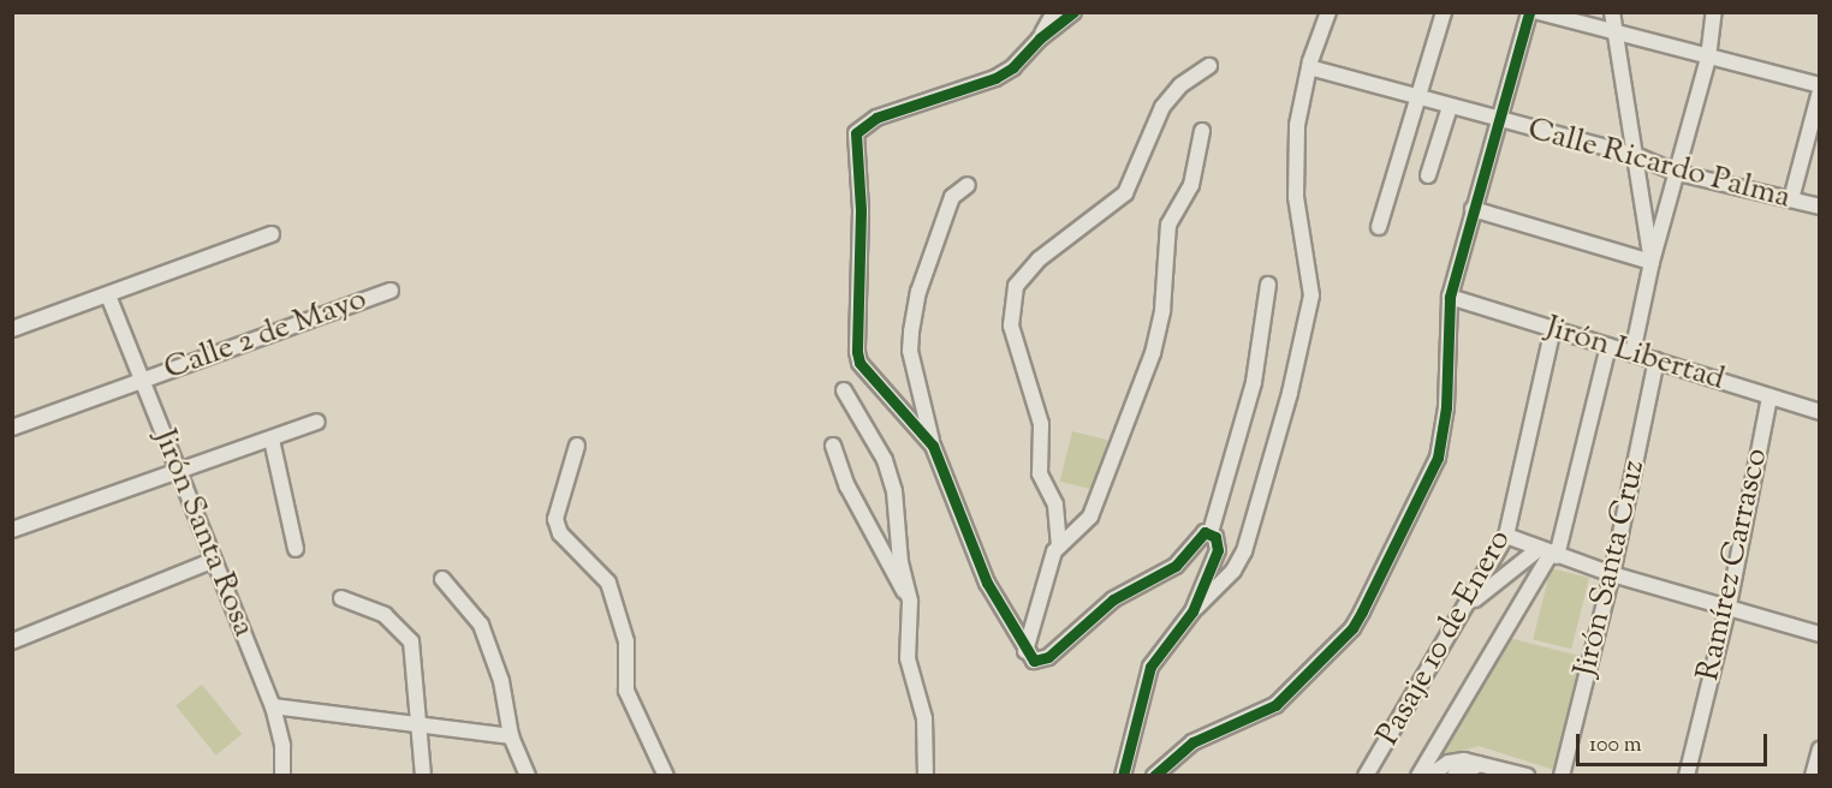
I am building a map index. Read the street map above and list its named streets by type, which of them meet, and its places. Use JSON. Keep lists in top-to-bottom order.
{
  "streets": {
    "street": [
      "Calle Ricardo Palma",
      "Calle 2 de Mayo",
      "Jirón Libertad",
      "Jirón Santa Rosa",
      "Ramírez Carrasco",
      "Jirón Santa Cruz",
      "Pasaje 10 de Enero"
    ]
  },
  "crossings": [
    ["Calle 2 de Mayo", "Jirón Santa Rosa"],
    ["Jirón Libertad", "Ramírez Carrasco"],
    ["Jirón Libertad", "Jirón Santa Cruz"],
    ["Jirón Libertad", "Pasaje 10 de Enero"]
  ],
  "scale_bar": "100 m"
}
